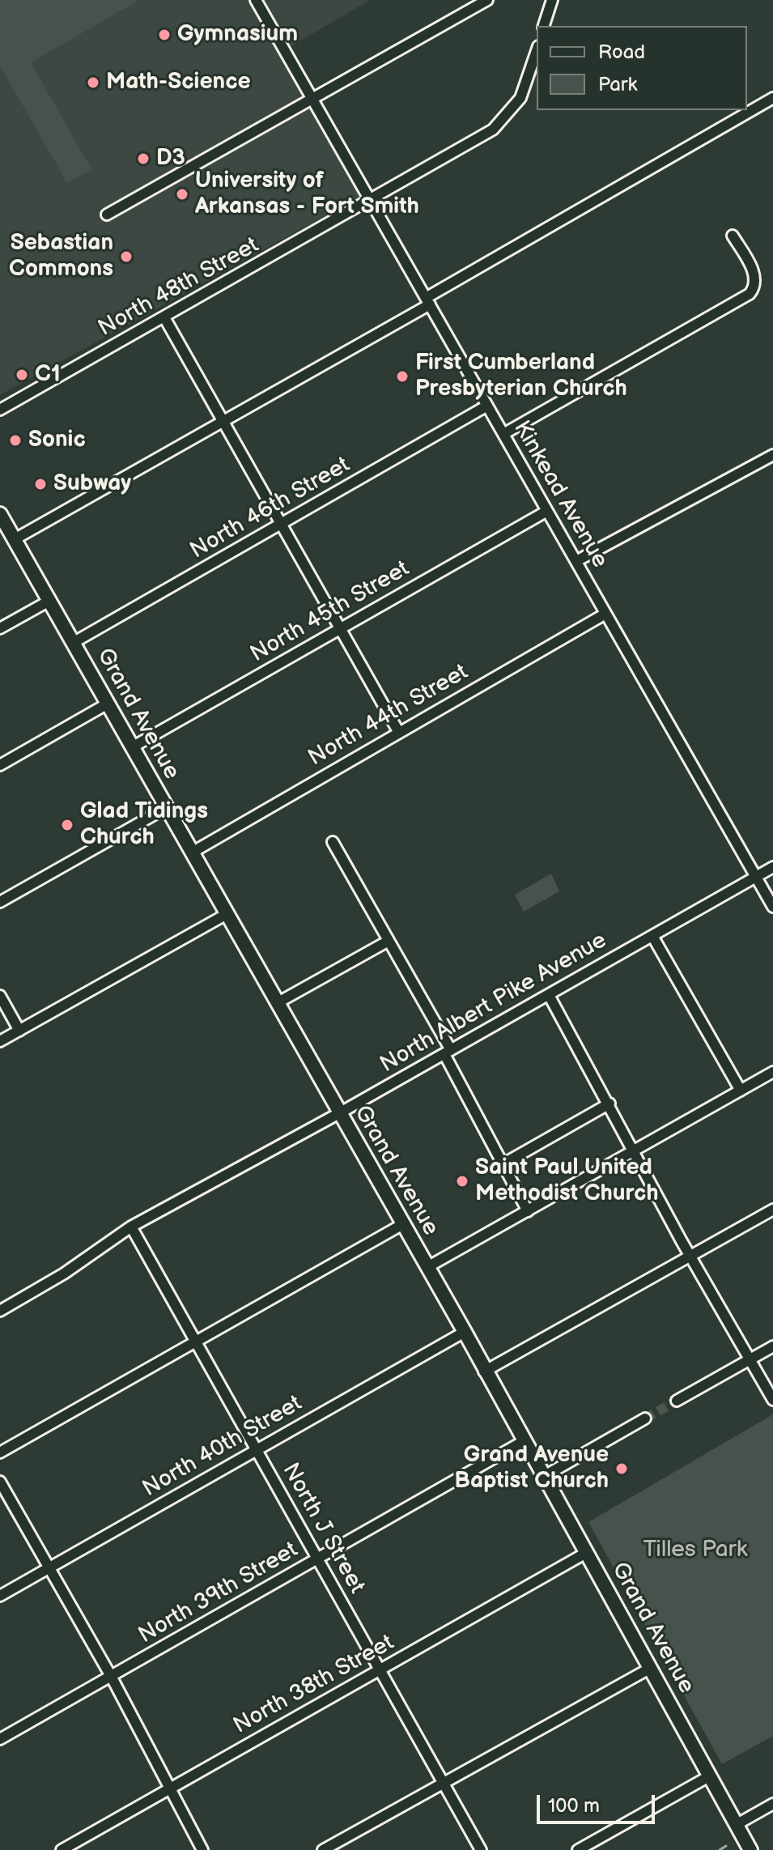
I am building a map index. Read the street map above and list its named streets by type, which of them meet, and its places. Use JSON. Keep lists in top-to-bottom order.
{
  "streets": {
    "main road": ["Grand Avenue"],
    "street": [
      "North 48th Street",
      "Kinkead Avenue",
      "North 46th Street",
      "North 45th Street",
      "North 44th Street",
      "North Albert Pike Avenue",
      "North 40th Street",
      "North J Street",
      "North 39th Street",
      "North 38th Street"
    ]
  },
  "crossings": [
    ["North 48th Street", "Kinkead Avenue"],
    ["Kinkead Avenue", "North 46th Street"],
    ["Kinkead Avenue", "North 45th Street"],
    ["Kinkead Avenue", "North 44th Street"],
    ["Kinkead Avenue", "North Albert Pike Avenue"],
    ["North 46th Street", "Grand Avenue"],
    ["North 45th Street", "Grand Avenue"],
    ["Grand Avenue", "North 44th Street"],
    ["Grand Avenue", "North Albert Pike Avenue"],
    ["Grand Avenue", "North 40th Street"],
    ["Grand Avenue", "North 39th Street"],
    ["Grand Avenue", "North 38th Street"],
    ["North Albert Pike Avenue", "North J Street"],
    ["North 40th Street", "North J Street"],
    ["North J Street", "North 39th Street"],
    ["North J Street", "North 38th Street"]
  ],
  "parks": ["Tilles Park"],
  "places": [
    "Gymnasium",
    "Math-Science",
    "D3",
    "University of Arkansas - Fort Smith",
    "Sebastian Commons",
    "C1",
    "First Cumberland Presbyterian Church",
    "Sonic",
    "Subway",
    "Glad Tidings Church",
    "Saint Paul United Methodist Church",
    "Grand Avenue Baptist Church"
  ],
  "legend": ["Road", "Park"],
  "scale_bar": "100 m"
}
